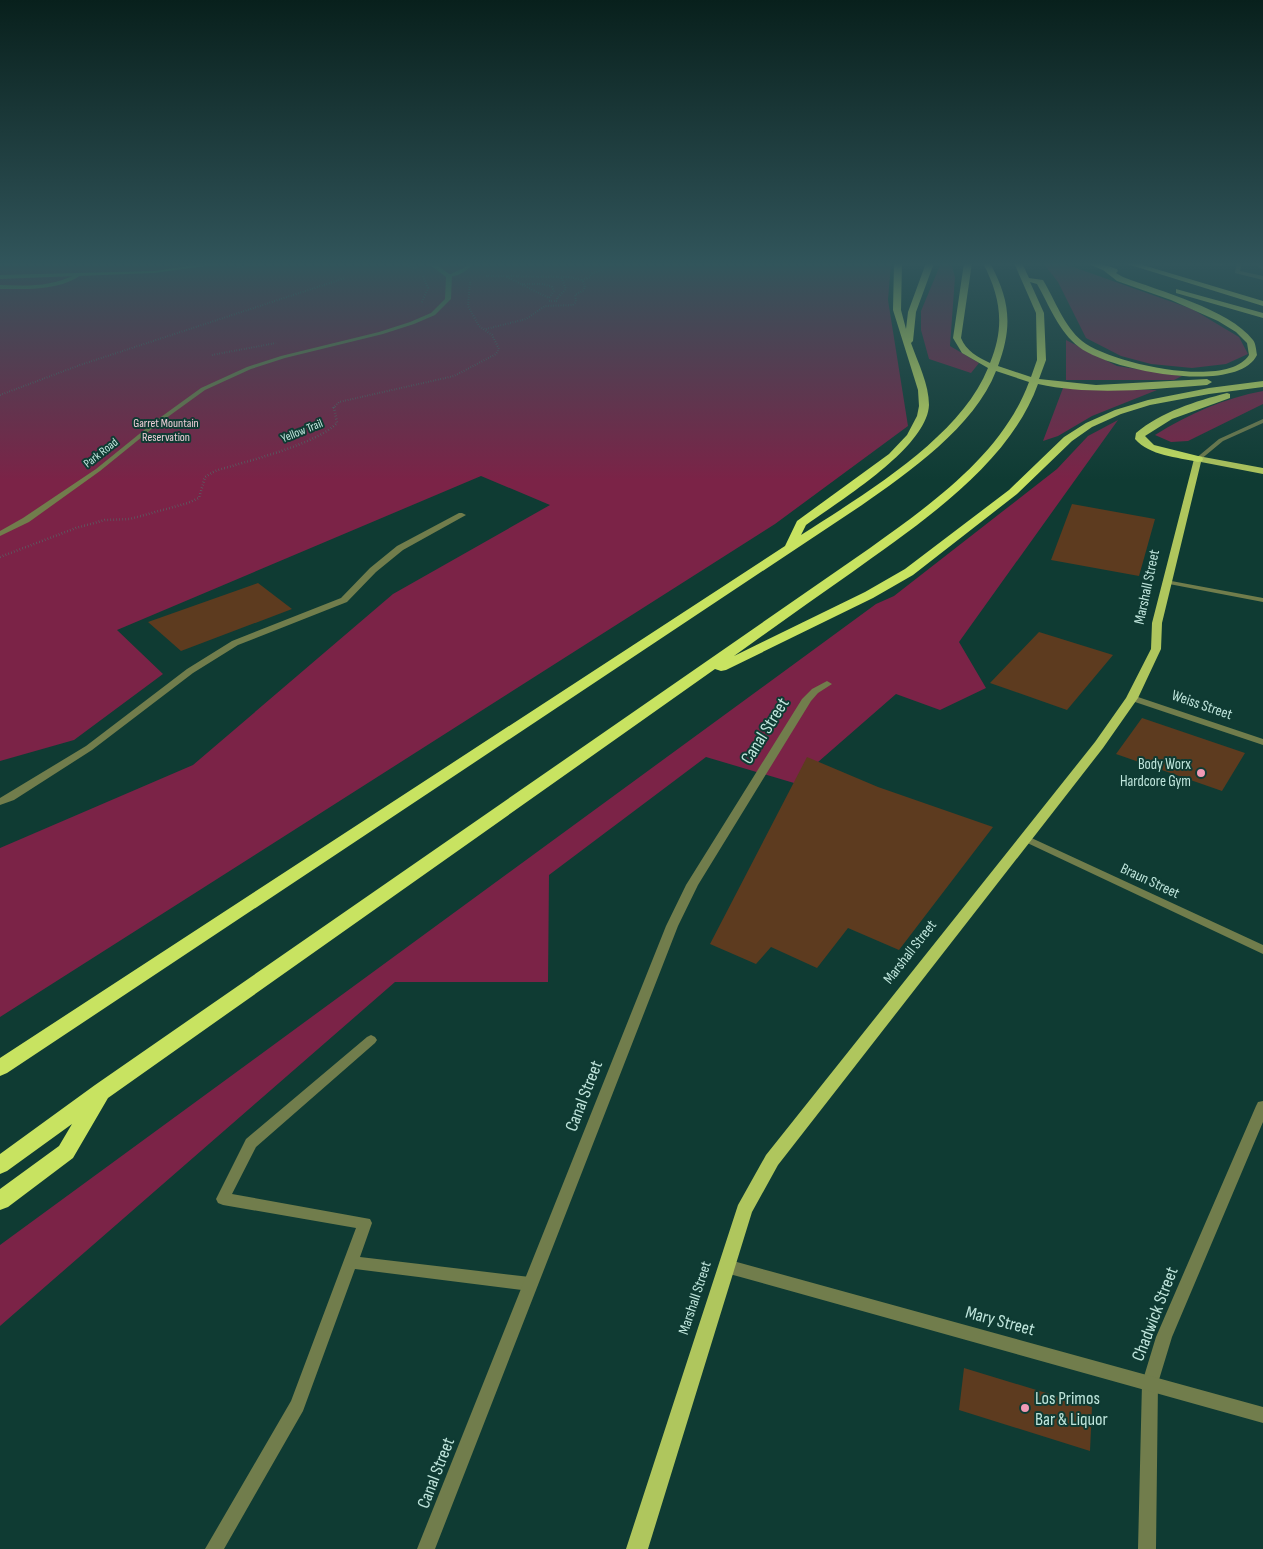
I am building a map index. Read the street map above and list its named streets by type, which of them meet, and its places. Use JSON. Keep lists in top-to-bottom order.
{
  "streets": {
    "main road": ["Marshall Street"],
    "street": [
      "Park Road",
      "Weiss Street",
      "Canal Street",
      "Braun Street",
      "Chadwick Street",
      "Mary Street"
    ],
    "path": ["Yellow Trail"]
  },
  "crossings": [
    ["Marshall Street", "Weiss Street"],
    ["Marshall Street", "Braun Street"],
    ["Marshall Street", "Mary Street"],
    ["Chadwick Street", "Mary Street"]
  ],
  "parks": ["Garret Mountain Reservation"],
  "places": ["Body Worx Hardcore Gym", "Los Primos Bar & Liquor"]
}
